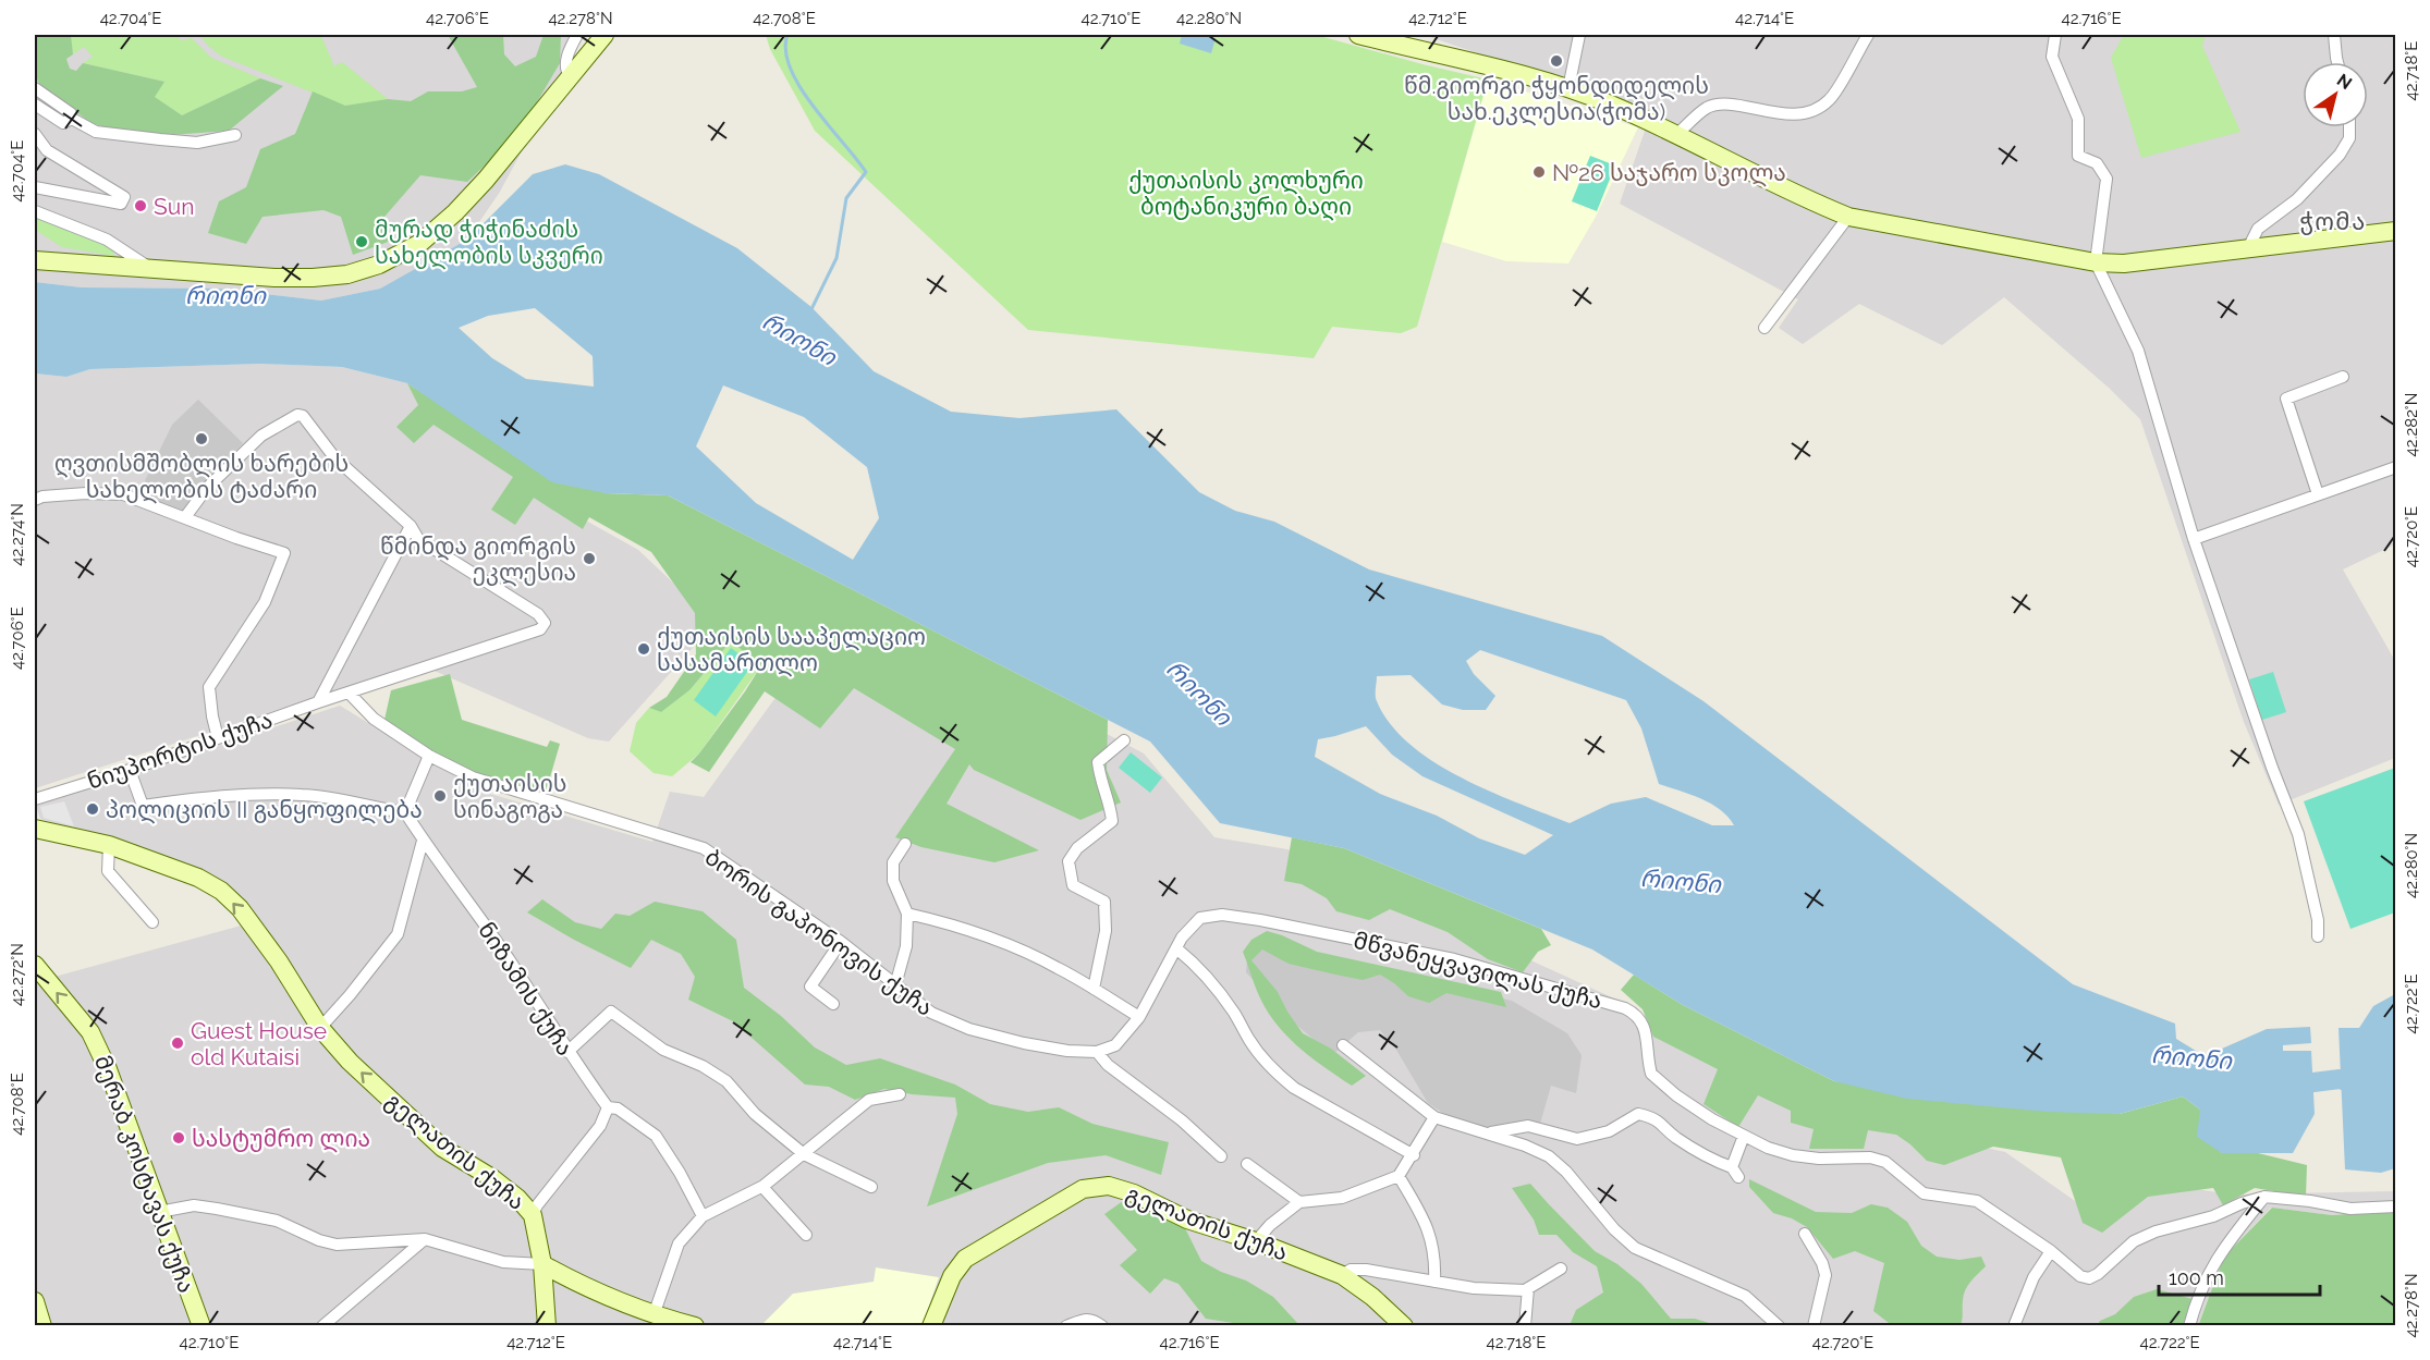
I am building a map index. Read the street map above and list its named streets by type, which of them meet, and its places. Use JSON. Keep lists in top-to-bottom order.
{
  "streets": {
    "main road": ["გელათის ქუჩა", "მერაბ კოსტავას ქუჩა"],
    "street": [
      "ნიუპორტის ქუჩა",
      "ბორის გაპონოვის ქუჩა",
      "მწვანეყვავილას ქუჩა",
      "ნიზამის ქუჩა"
    ]
  },
  "crossings": [
    ["ნიუპორტის ქუჩა", "ბორის გაპონოვის ქუჩა"]
  ],
  "one_way": ["გელათის ქუჩა", "მერაბ კოსტავას ქუჩა"],
  "districts": ["ჭომა"],
  "water": ["რიონი"],
  "parks": ["ქუთაისის კოლხური ბოტანიკური ბაღი"],
  "places": [
    "წმ.გიორგი ჭყონდიდელის სახ.ეკლესია(ჭომა)",
    "№26 საჯარო სკოლა",
    "Sun",
    "მურად ჭიჭინაძის სახელობის სკვერი",
    "ღვთისმშობლის ხარების სახელობის ტაძარი",
    "წმინდა გიორგის ეკლესია",
    "ქუთაისის სააპელაციო სასამართლო",
    "ქუთაისის სინაგოგა",
    "პოლიციის II განყოფილება",
    "Guest House old Kutaisi",
    "სასტუმრო ლია"
  ],
  "scale_bar": "100 m",
  "north": "top right",
  "coordinates": [
    "42.704°E",
    "42.706°E",
    "42.278°N",
    "42.708°E",
    "42.710°E",
    "42.280°N",
    "42.712°E",
    "42.714°E",
    "42.716°E",
    "42.718°E",
    "42.282°N",
    "42.274°N",
    "42.720°E",
    "42.272°N",
    "42.722°E"
  ]
}
